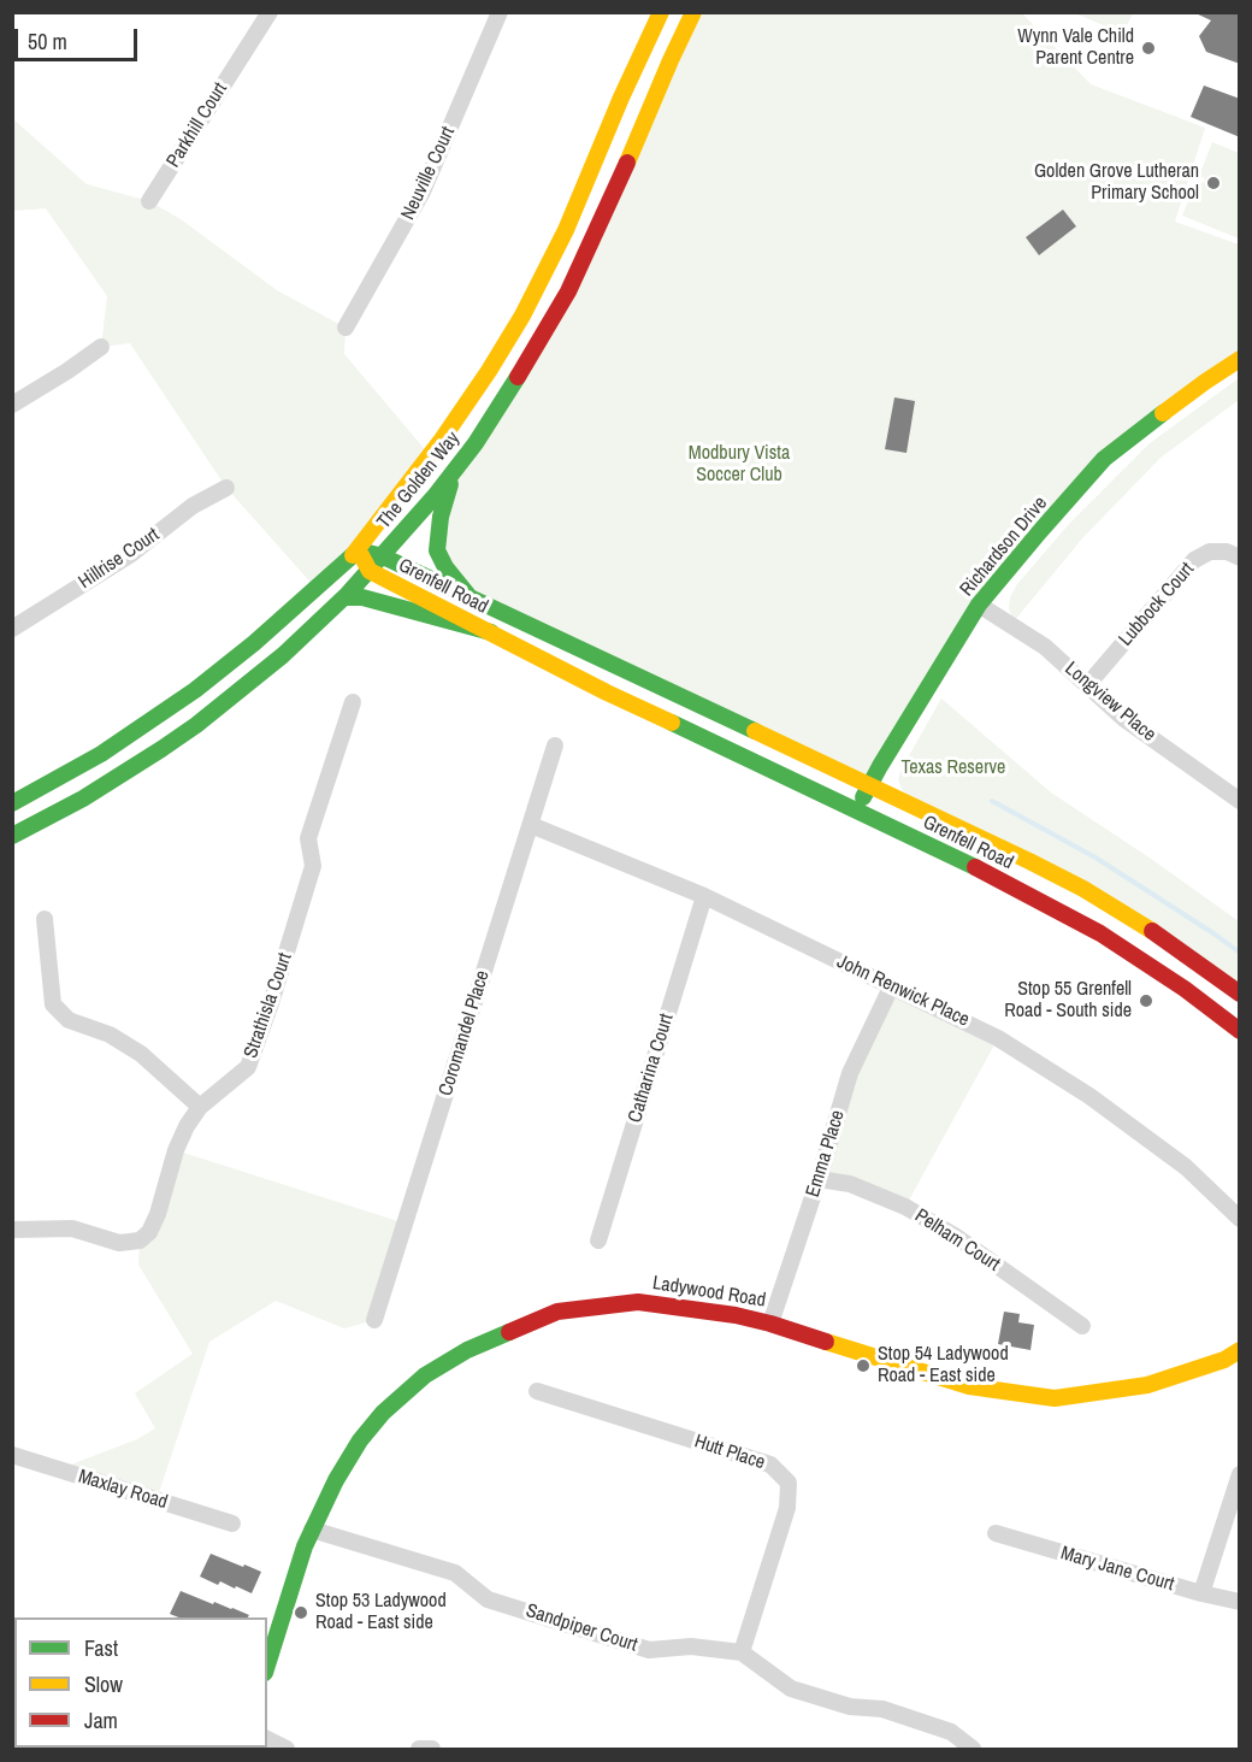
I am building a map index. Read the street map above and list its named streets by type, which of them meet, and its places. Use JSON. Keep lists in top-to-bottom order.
{
  "streets": {
    "main road": [
      "The Golden Way",
      "Richardson Drive",
      "Grenfell Road",
      "Ladywood Road"
    ],
    "street": [
      "Parkhill Court",
      "Neuville Court",
      "Hillrise Court",
      "Lubbock Court",
      "Longview Place",
      "John Renwick Place",
      "Strathisla Court",
      "Coromandel Place",
      "Catharina Court",
      "Emma Place",
      "Pelham Court",
      "Hutt Place",
      "Maxlay Road",
      "Mary Jane Court",
      "Sandpiper Court"
    ]
  },
  "crossings": [
    ["The Golden Way", "Grenfell Road"],
    ["Richardson Drive", "Grenfell Road"],
    ["Richardson Drive", "Longview Place"],
    ["Lubbock Court", "Longview Place"],
    ["John Renwick Place", "Coromandel Place"],
    ["John Renwick Place", "Catharina Court"],
    ["John Renwick Place", "Emma Place"],
    ["Emma Place", "Pelham Court"],
    ["Emma Place", "Ladywood Road"],
    ["Ladywood Road", "Sandpiper Court"],
    ["Hutt Place", "Sandpiper Court"]
  ],
  "parks": ["Modbury Vista Soccer Club", "Texas Reserve"],
  "places": [
    "Wynn Vale Child Parent Centre",
    "Golden Grove Lutheran Primary School",
    "Stop 55 Grenfell Road - South side",
    "Stop 54 Ladywood Road - East side",
    "Stop 53 Ladywood Road - East side"
  ],
  "legend": ["Fast", "Slow", "Jam"],
  "scale_bar": "50 m"
}
